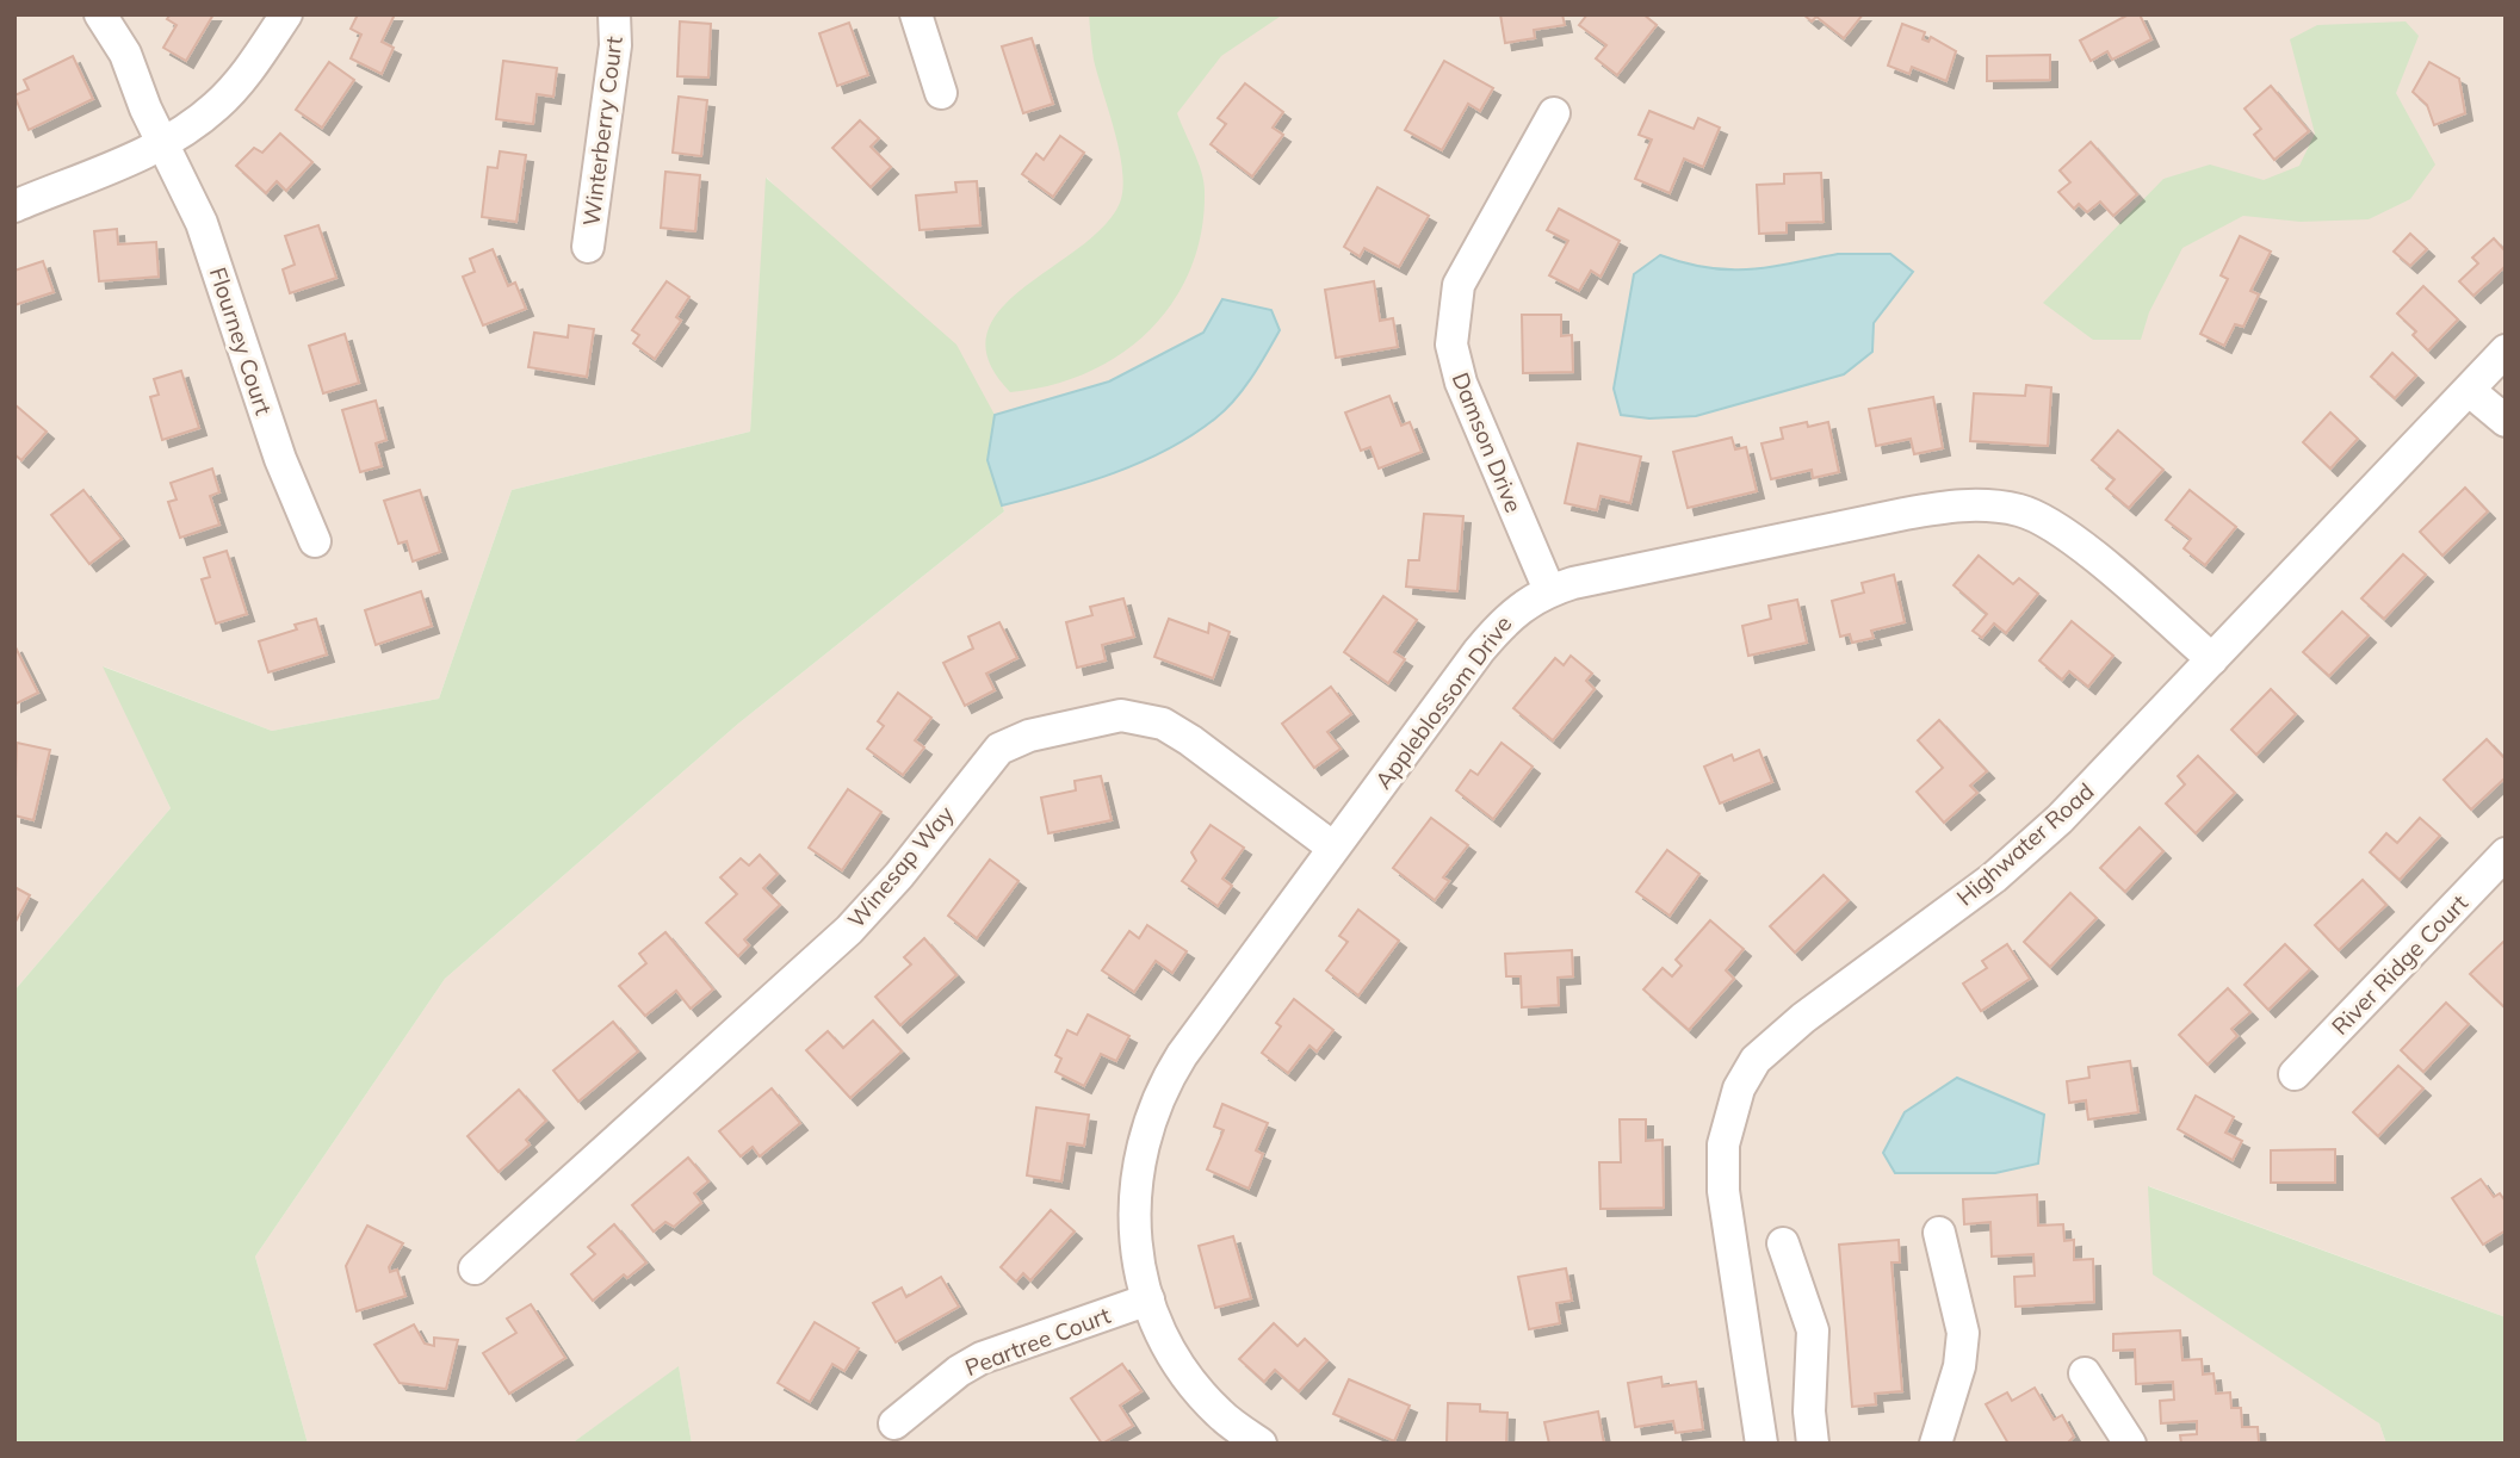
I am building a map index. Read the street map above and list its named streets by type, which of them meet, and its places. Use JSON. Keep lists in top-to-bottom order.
{
  "streets": {
    "street": [
      "Winterberry Court",
      "Flourney Court",
      "Damson Drive",
      "Appleblossom Drive",
      "Highwater Road",
      "Winesap Way",
      "River Ridge Court",
      "Peartree Court"
    ]
  },
  "crossings": [
    ["Damson Drive", "Appleblossom Drive"],
    ["Appleblossom Drive", "Highwater Road"],
    ["Appleblossom Drive", "Winesap Way"],
    ["Appleblossom Drive", "Peartree Court"]
  ]
}
